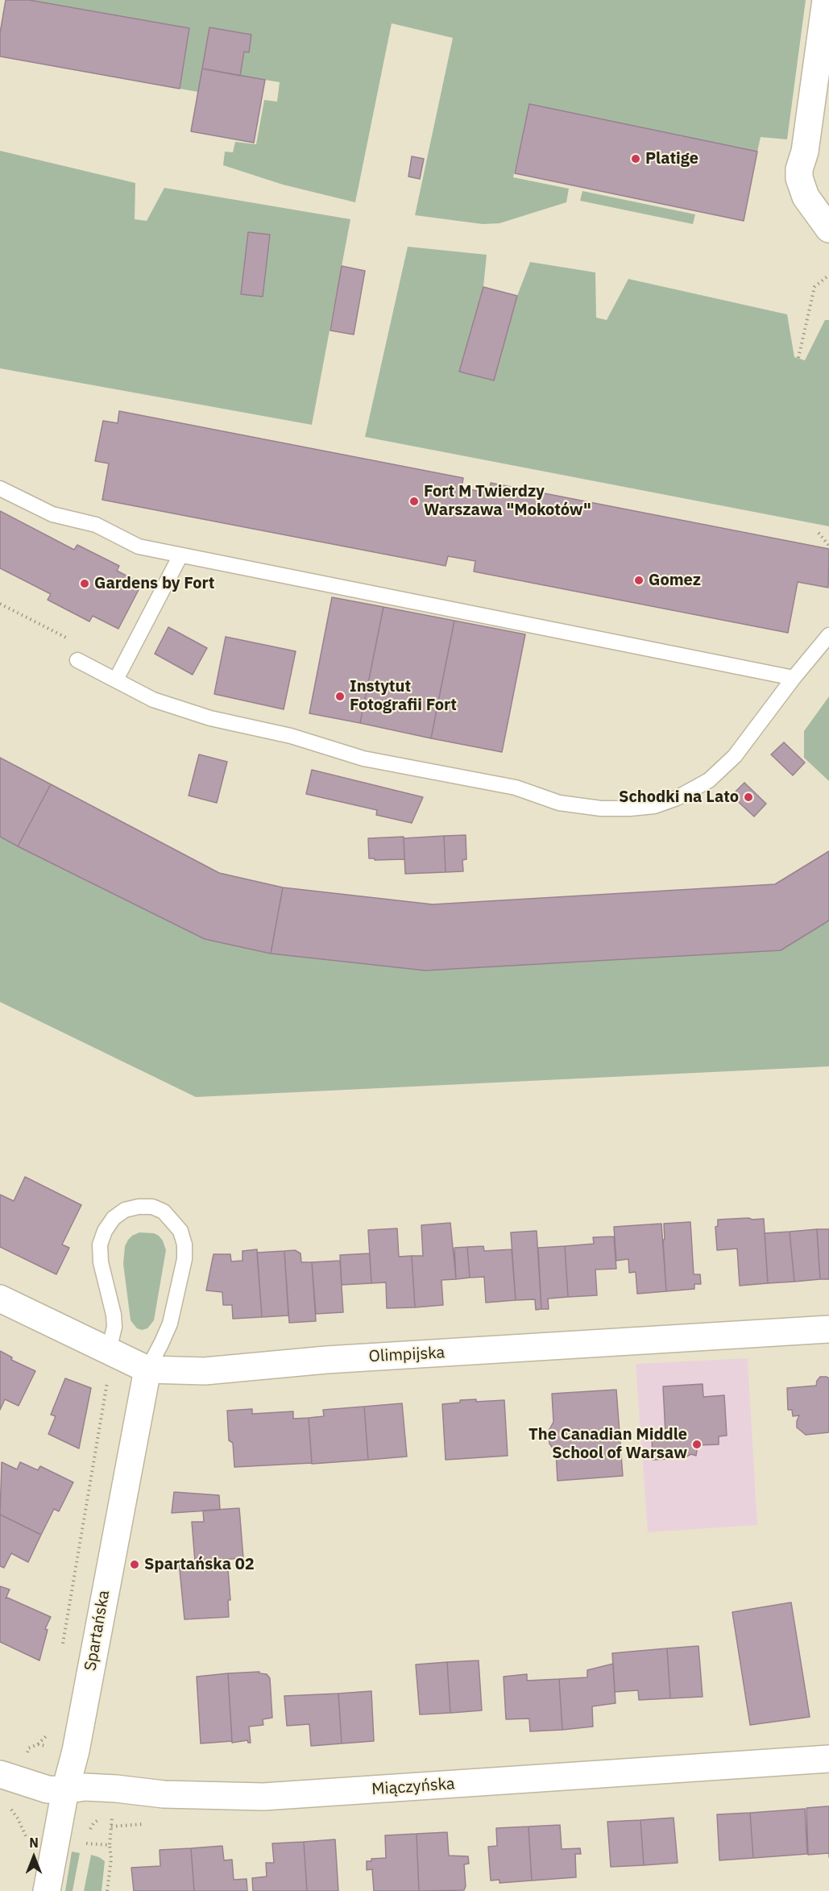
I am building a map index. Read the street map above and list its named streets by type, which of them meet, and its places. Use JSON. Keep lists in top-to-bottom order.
{
  "streets": {
    "street": ["Olimpijska", "Spartańska", "Miączyńska"]
  },
  "crossings": [
    ["Olimpijska", "Spartańska"],
    ["Spartańska", "Miączyńska"]
  ],
  "places": [
    "Platige",
    "Fort M Twierdzy Warszawa \"Mokotów\"",
    "Gomez",
    "Gardens by Fort",
    "Instytut Fotografii Fort",
    "Schodki na Lato",
    "The Canadian Middle School of Warsaw",
    "Spartańska 02"
  ],
  "north": "top"
}
